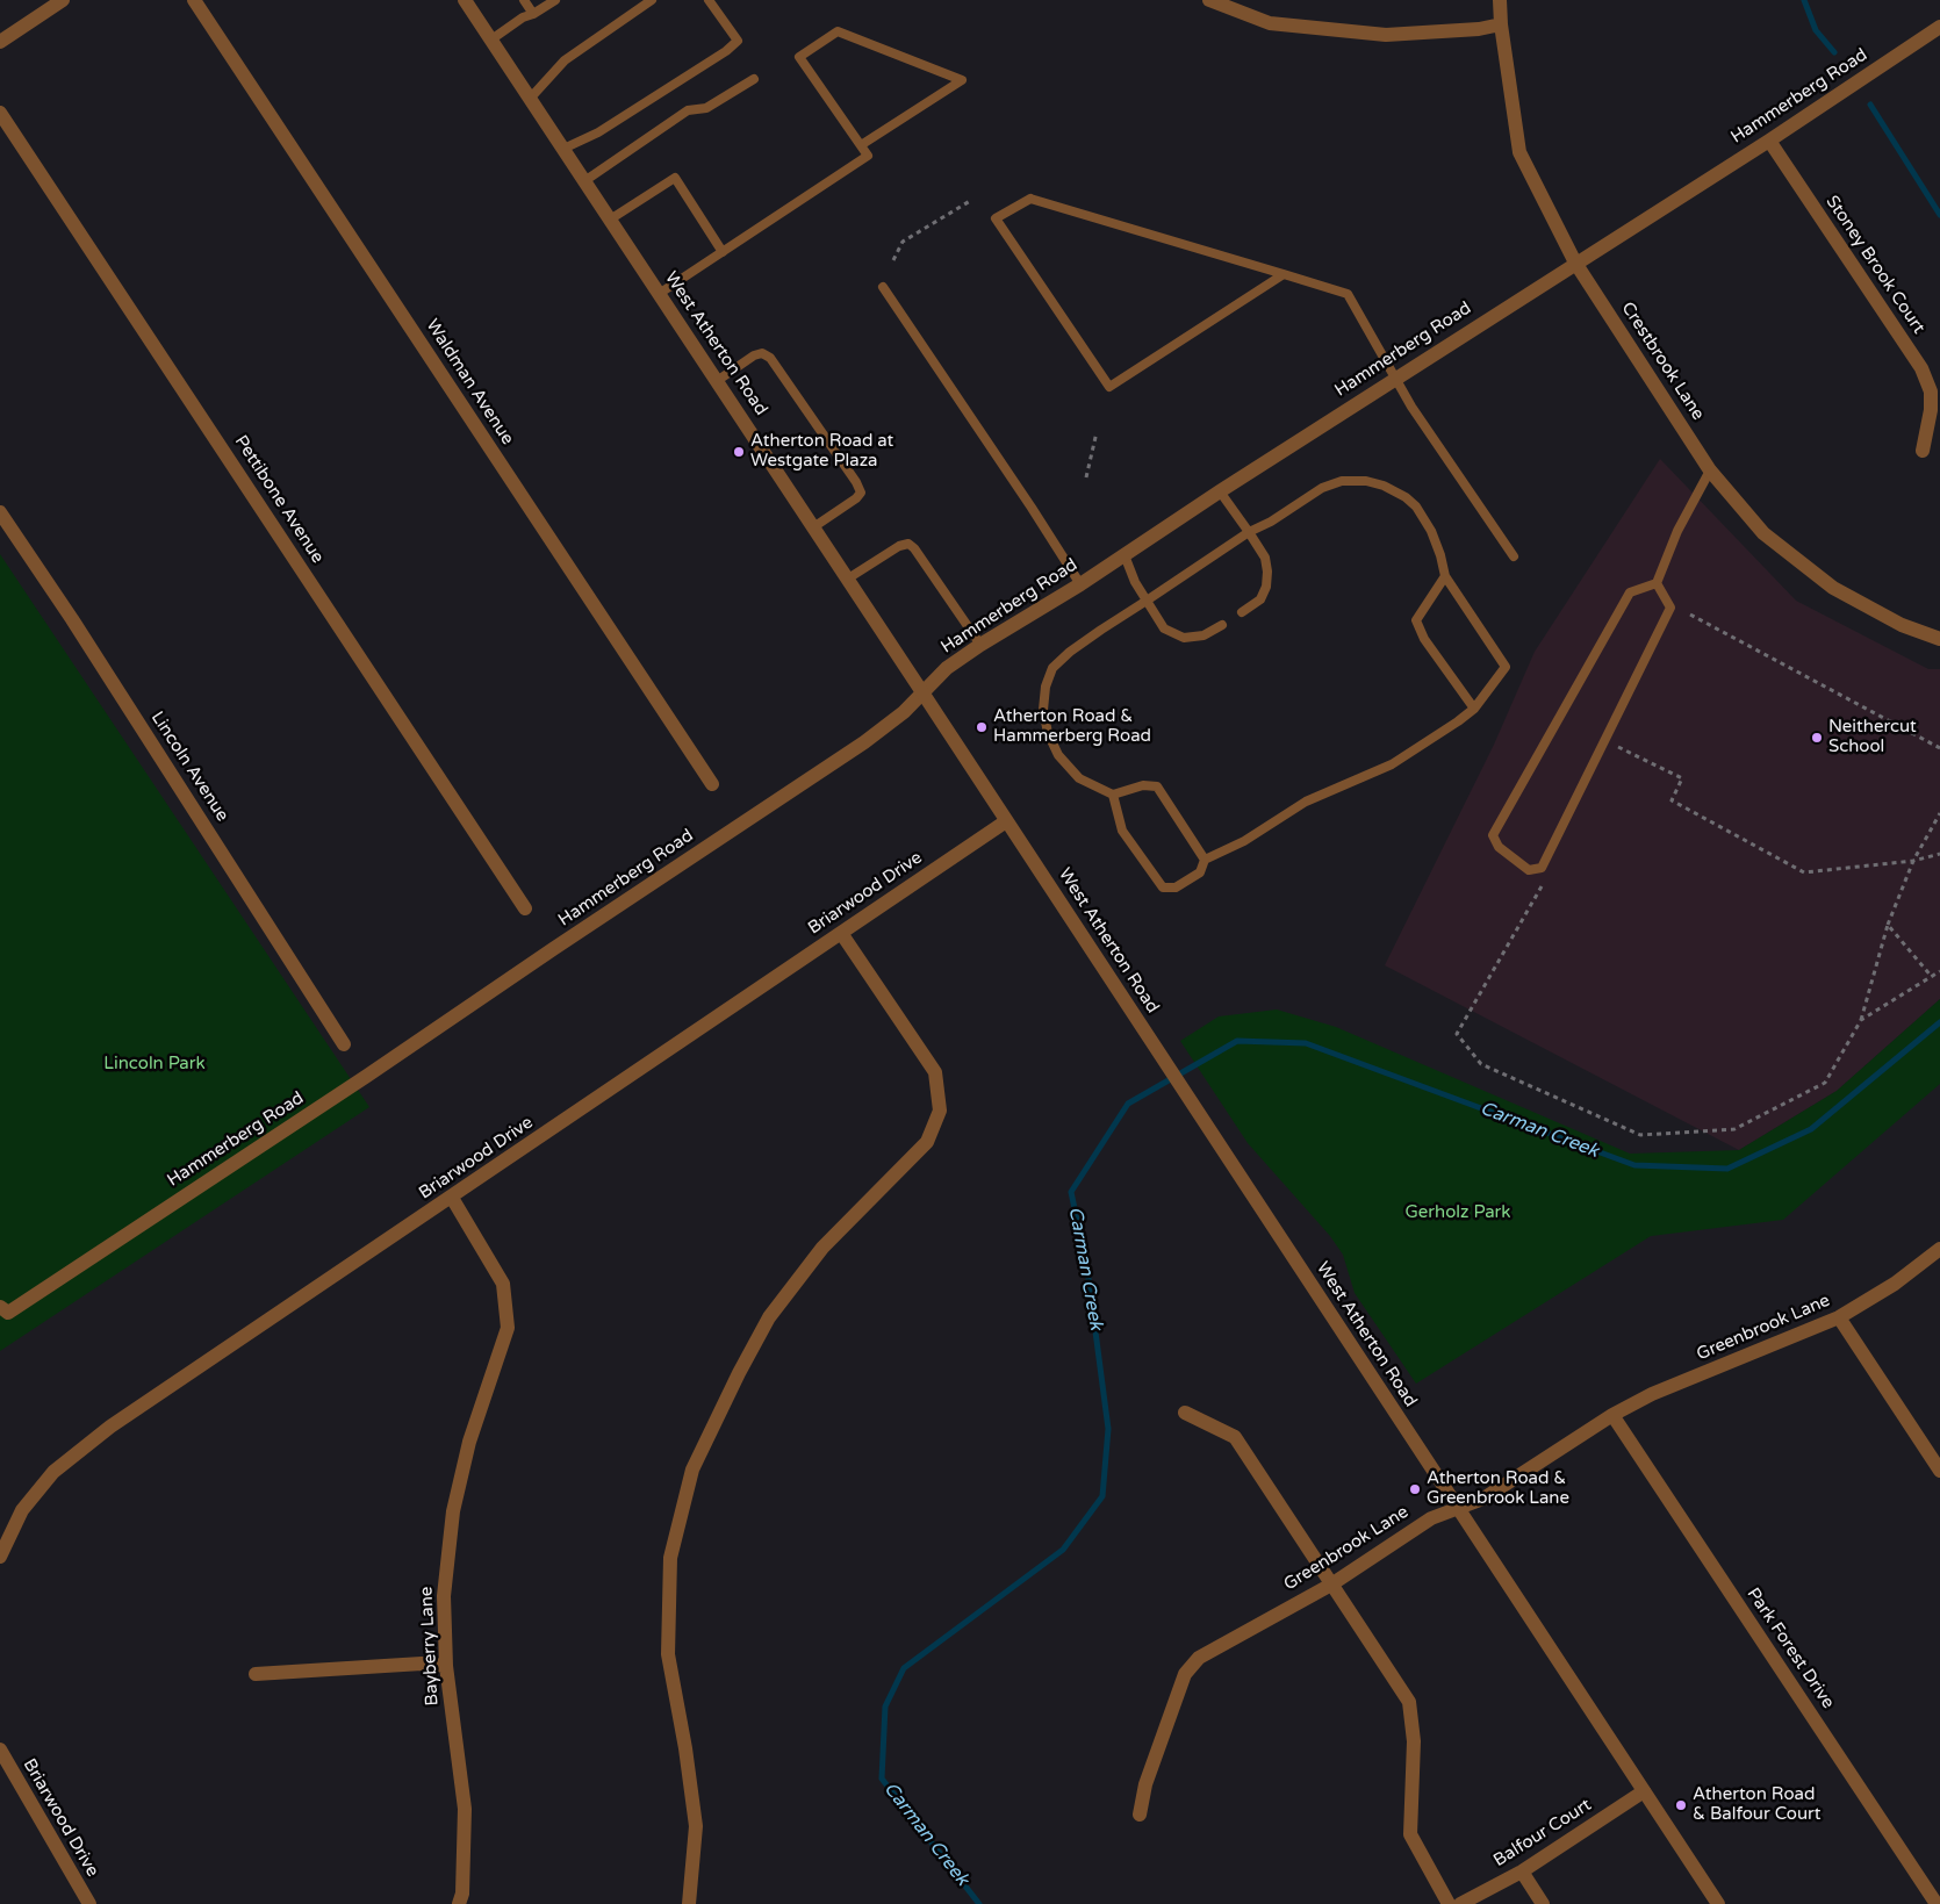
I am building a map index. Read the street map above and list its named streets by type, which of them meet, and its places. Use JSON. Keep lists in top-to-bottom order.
{
  "streets": {
    "street": [
      "Hammerberg Road",
      "Stoney Brook Court",
      "West Atherton Road",
      "Crestbrook Lane",
      "Waldman Avenue",
      "Pettibone Avenue",
      "Lincoln Avenue",
      "Briarwood Drive",
      "Greenbrook Lane",
      "Bayberry Lane",
      "Park Forest Drive",
      "Balfour Court"
    ]
  },
  "crossings": [
    ["Hammerberg Road", "Stoney Brook Court"],
    ["Hammerberg Road", "West Atherton Road"],
    ["Hammerberg Road", "Crestbrook Lane"],
    ["West Atherton Road", "Briarwood Drive"],
    ["West Atherton Road", "Greenbrook Lane"],
    ["West Atherton Road", "Balfour Court"],
    ["Briarwood Drive", "Bayberry Lane"],
    ["Greenbrook Lane", "Park Forest Drive"]
  ],
  "water": ["Carman Creek"],
  "parks": ["Lincoln Park", "Gerholz Park"],
  "places": [
    "Atherton Road at Westgate Plaza",
    "Atherton Road & Hammerberg Road",
    "Neithercut School",
    "Atherton Road & Greenbrook Lane",
    "Atherton Road & Balfour Court"
  ]
}
